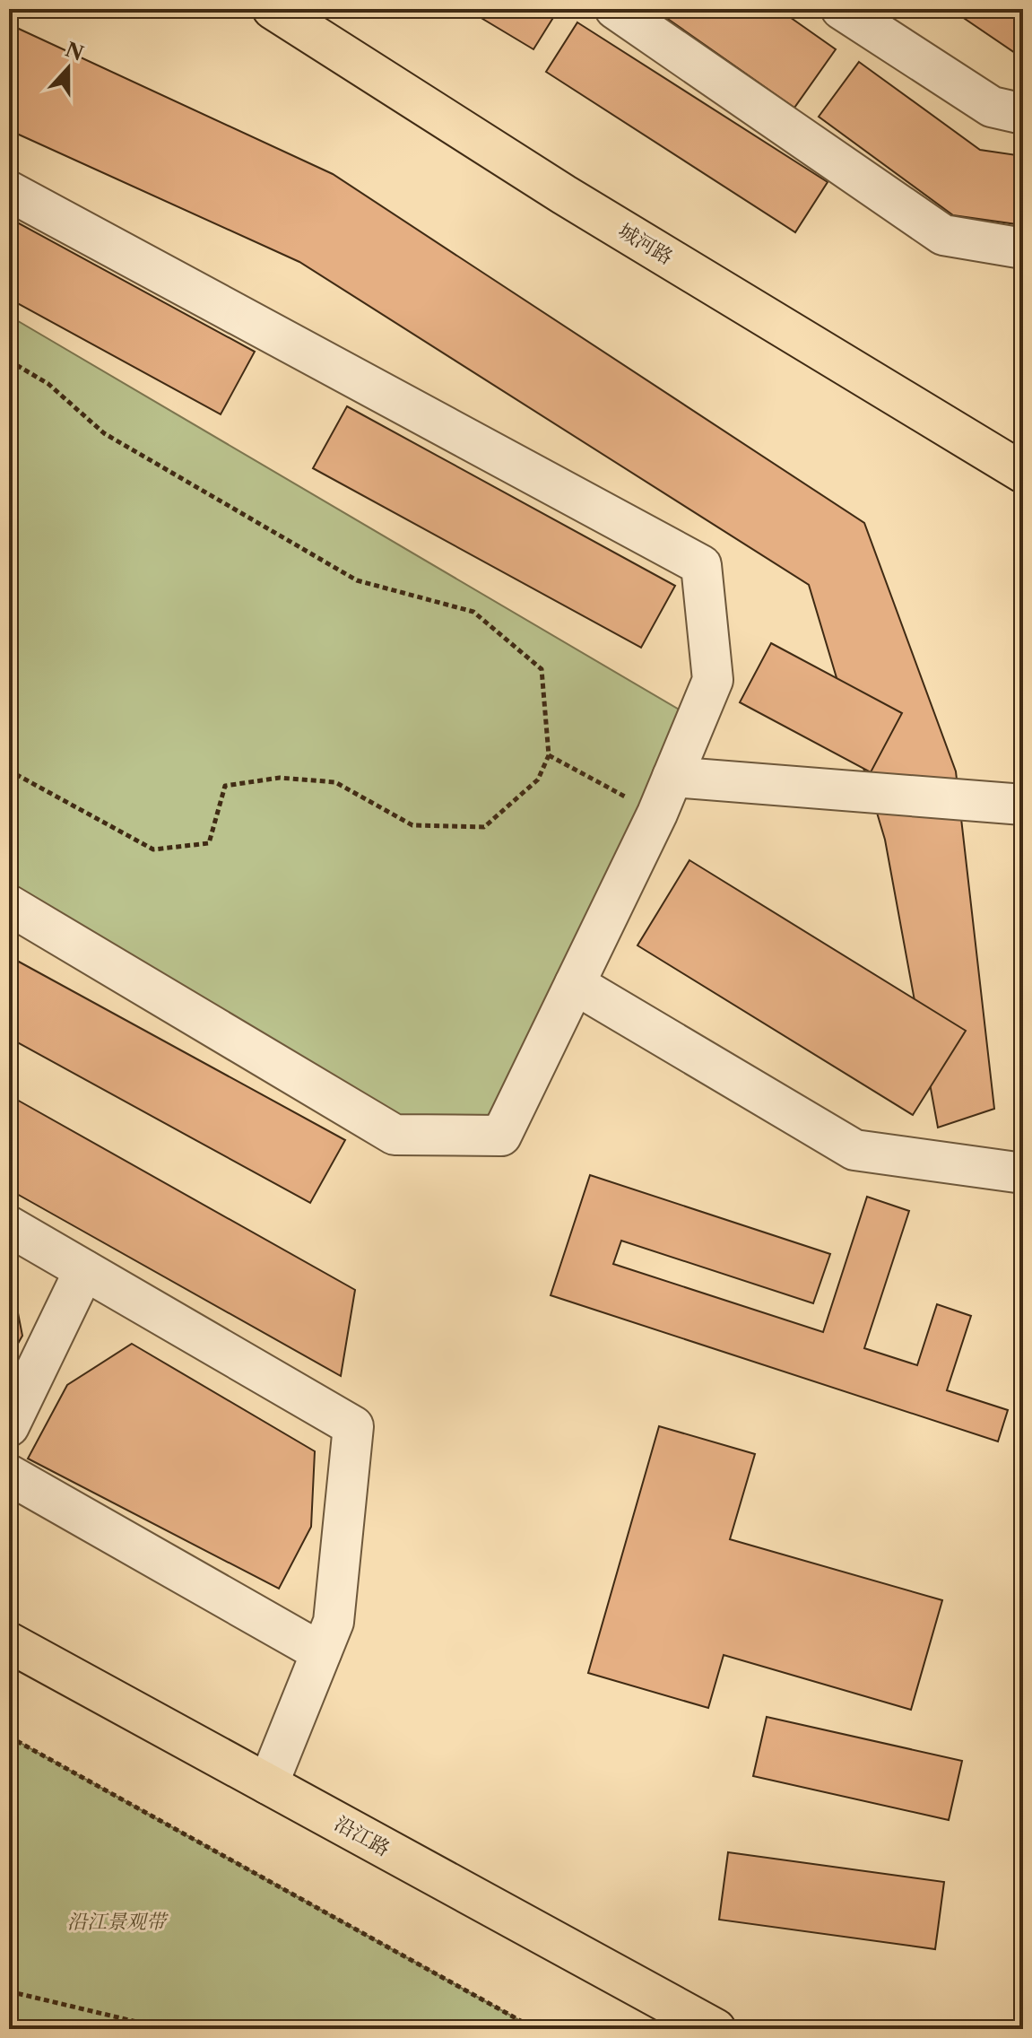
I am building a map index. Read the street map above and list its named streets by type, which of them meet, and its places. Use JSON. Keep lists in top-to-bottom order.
{
  "streets": {
    "main road": ["城河路", "沿江路"]
  },
  "parks": ["沿江景观带"],
  "north": "top"
}
